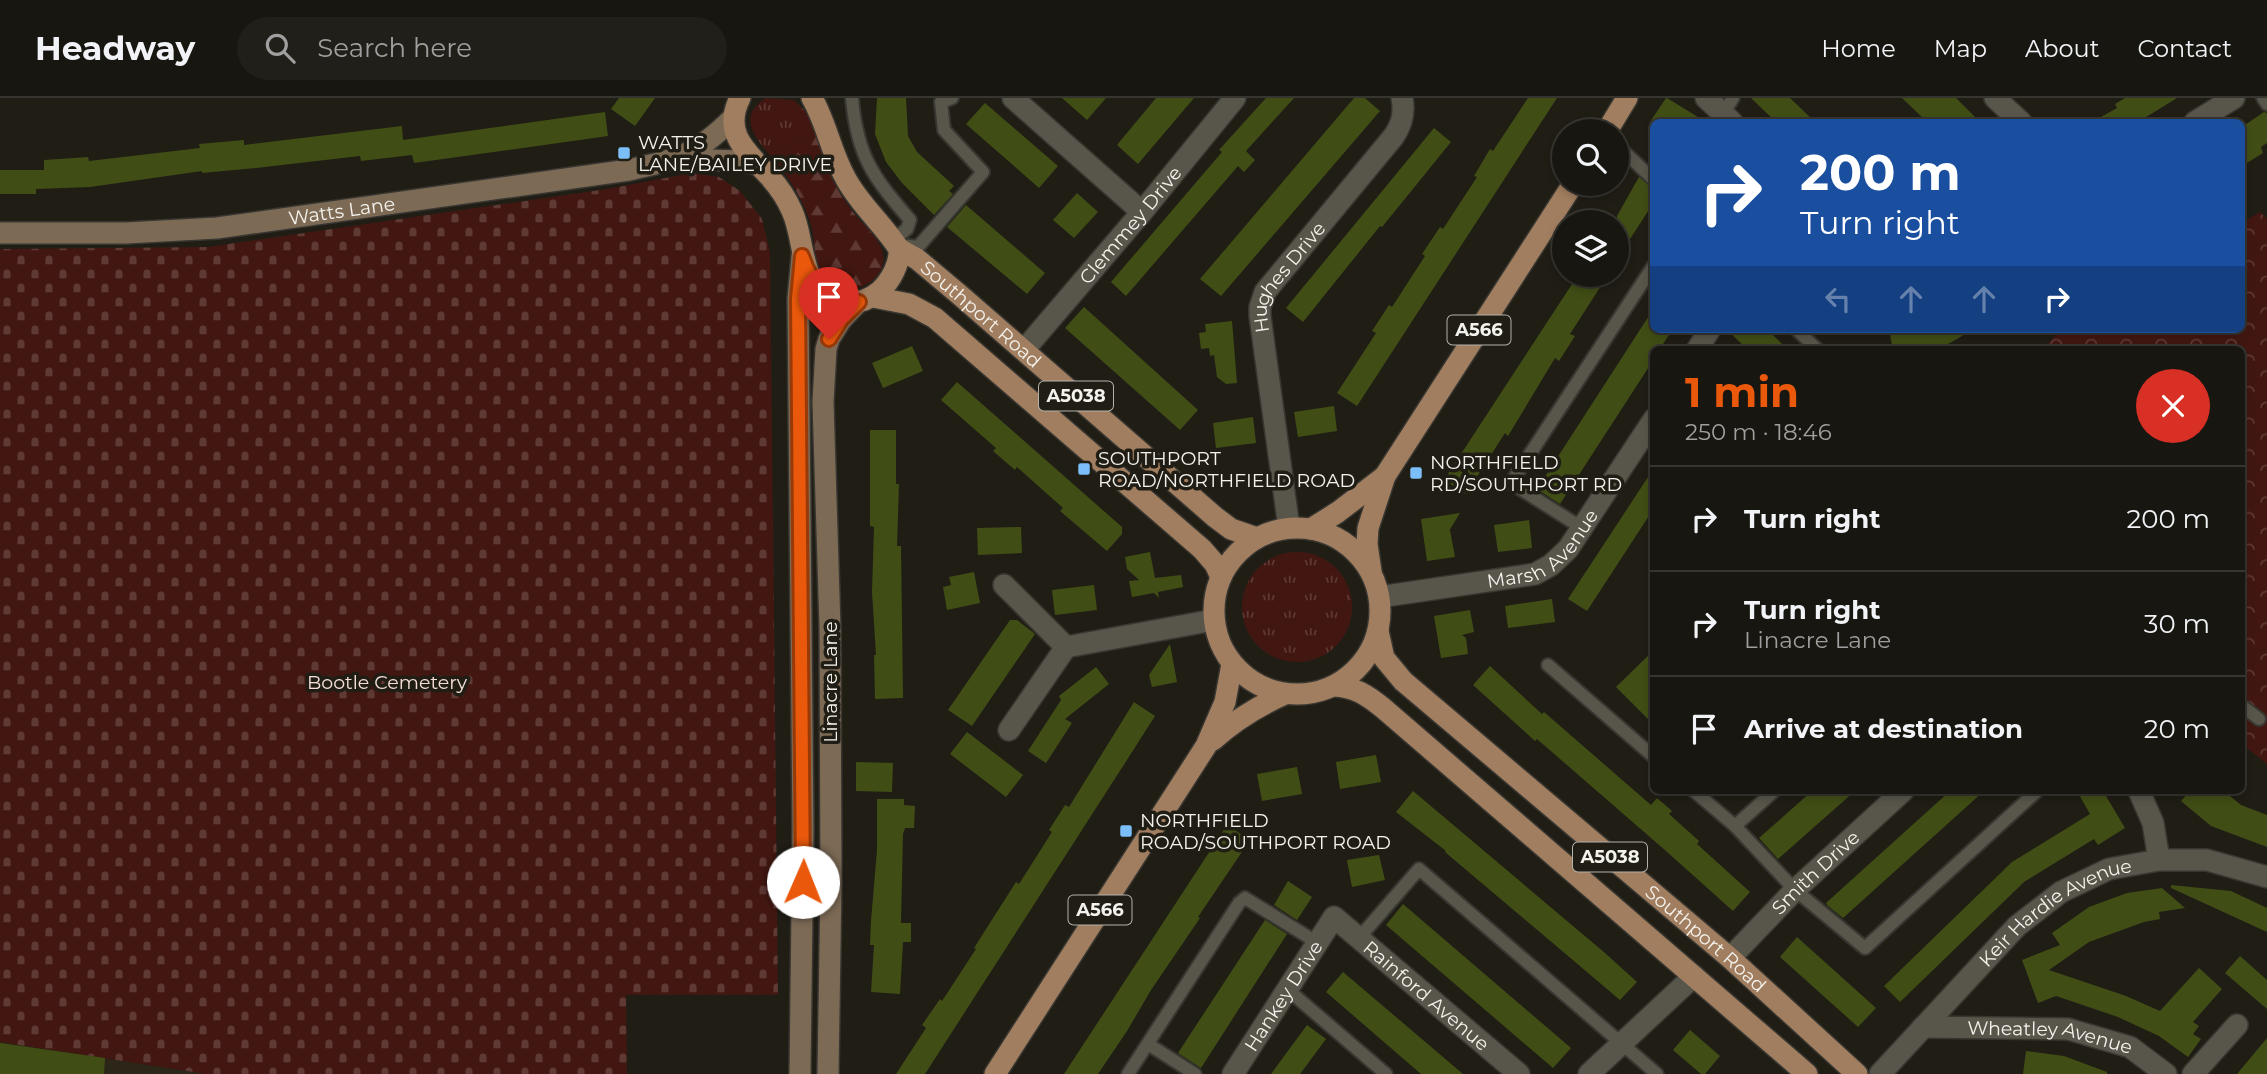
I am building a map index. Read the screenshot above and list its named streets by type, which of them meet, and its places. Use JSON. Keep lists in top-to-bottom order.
{
  "streets": {
    "main road": ["Southport Road", "A566", "A5038"],
    "street": [
      "Watts Lane",
      "Clemmey Drive",
      "Hughes Drive",
      "Marsh Avenue",
      "Linacre Lane",
      "Smith Drive",
      "Keir Hardie Avenue",
      "Hankey Drive",
      "Rainford Avenue",
      "Wheatley Avenue"
    ]
  },
  "crossings": [
    ["Watts Lane", "A5038"],
    ["Clemmey Drive", "Southport Road"],
    ["Hughes Drive", "Southport Road"],
    ["Hughes Drive", "A566"],
    ["Hughes Drive", "Marsh Avenue"],
    ["Southport Road", "A566"],
    ["Southport Road", "A5038"],
    ["Southport Road", "Marsh Avenue"],
    ["Southport Road", "Linacre Lane"],
    ["Southport Road", "Smith Drive"],
    ["A566", "Marsh Avenue"],
    ["A5038", "Linacre Lane"],
    ["Keir Hardie Avenue", "Wheatley Avenue"],
    ["Hankey Drive", "Rainford Avenue"]
  ],
  "parks": ["Bootle Cemetery"],
  "places": {
    "transit": [
      "WATTS LANE/BAILEY DRIVE",
      "SOUTHPORT ROAD/NORTHFIELD ROAD",
      "NORTHFIELD RD/SOUTHPORT RD",
      "NORTHFIELD ROAD/SOUTHPORT ROAD"
    ]
  },
  "page": {
    "header": "Headway",
    "search": "Search here",
    "nav": [
      "Home",
      "Map",
      "About",
      "Contact"
    ],
    "turn": ["200 m", "Turn right"],
    "heading": ["1 min", "250 m · 18:46"],
    "list": [
      {
        "name": "Turn right",
        "value": "200 m"
      },
      {
        "name": "Turn right",
        "note": "Linacre Lane",
        "value": "30 m"
      },
      {
        "name": "Arrive at destination",
        "value": "20 m"
      }
    ]
  }
}
